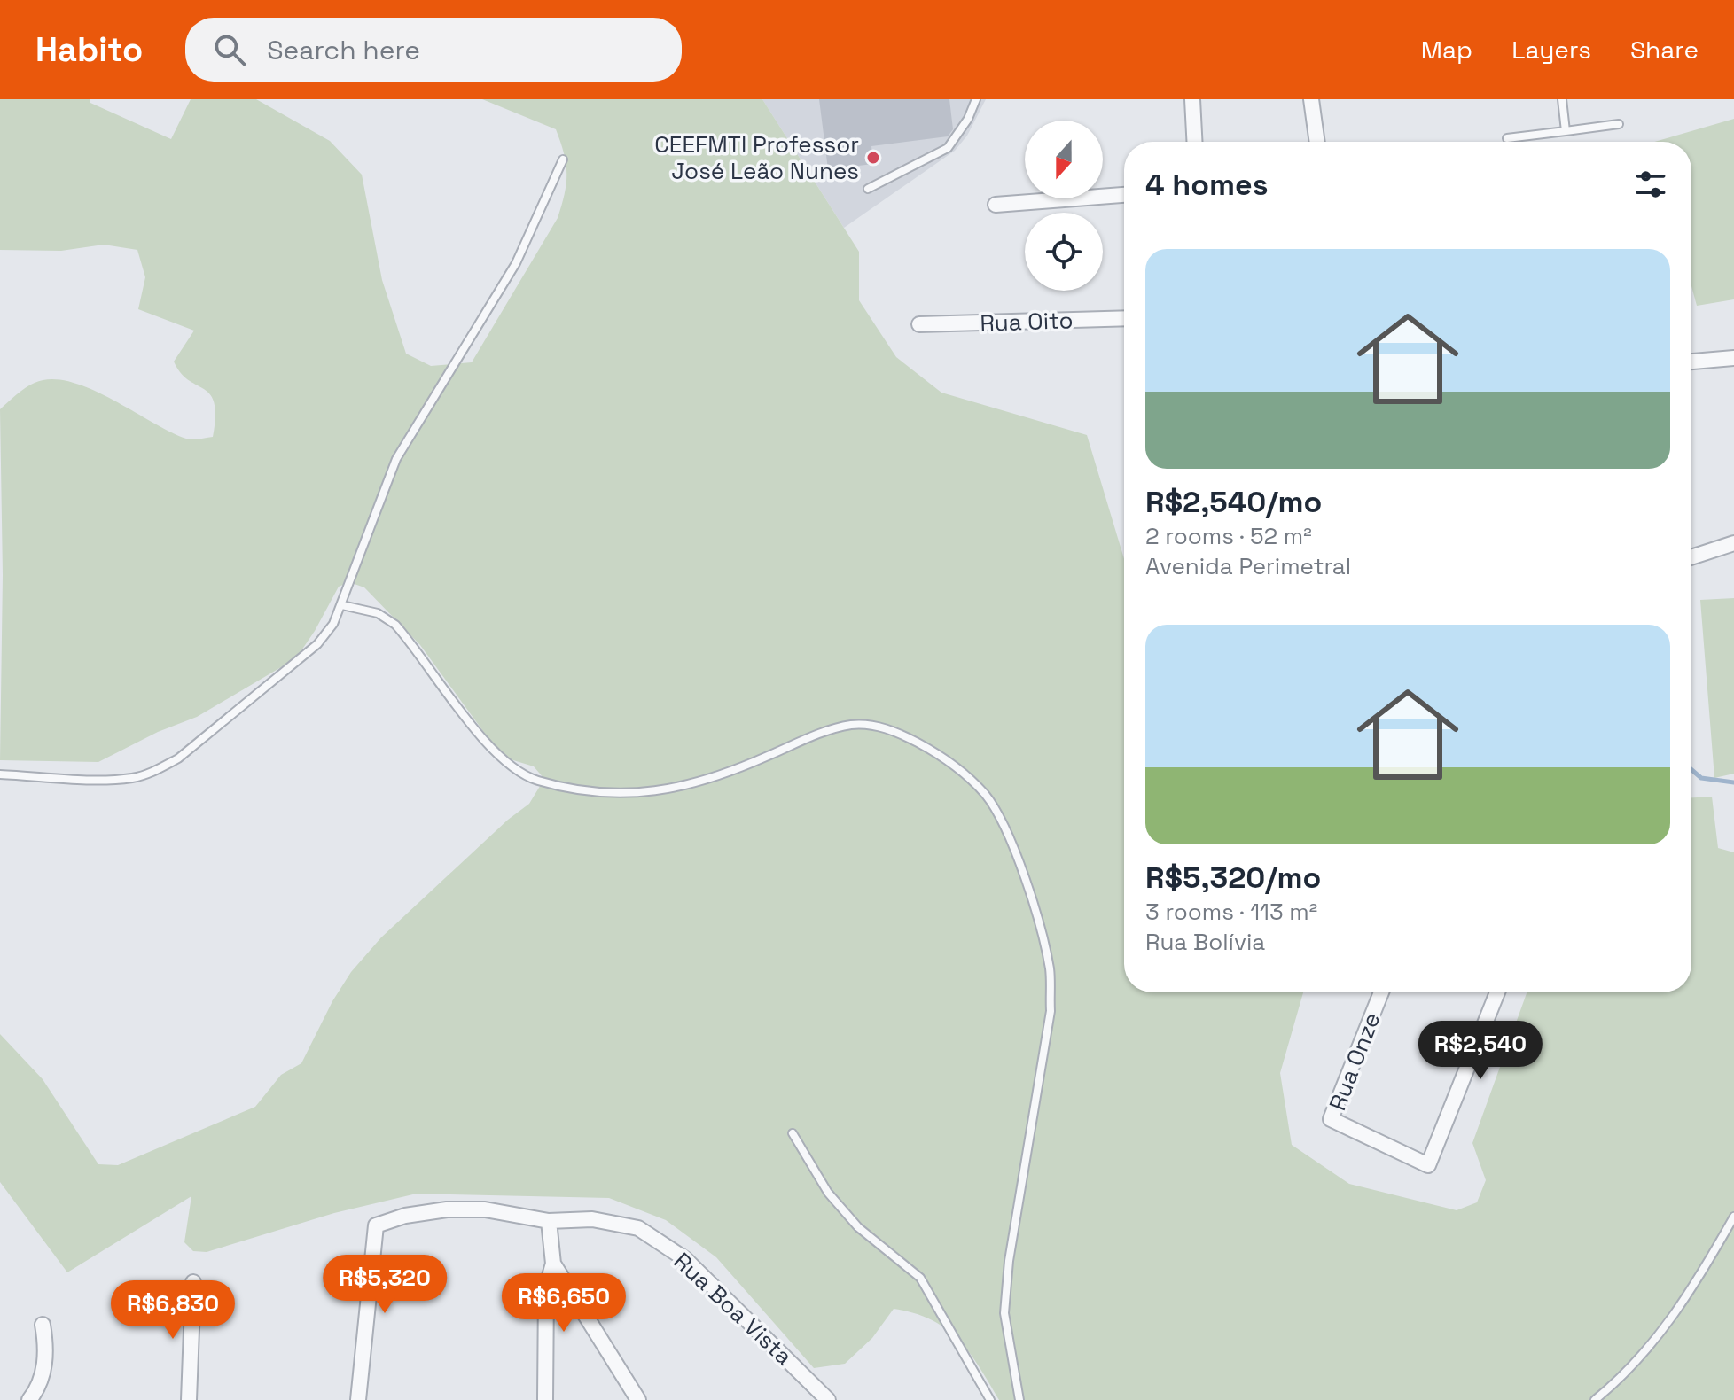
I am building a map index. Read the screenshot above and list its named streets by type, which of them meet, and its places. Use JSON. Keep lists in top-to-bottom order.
{
  "streets": {
    "street": ["Rua Oito", "Rua Onze", "Rua Boa Vista"]
  },
  "places": ["CEEFMTI Professor José Leão Nunes"],
  "north": "bottom",
  "page": {
    "header": "Habito",
    "search": "Search here",
    "nav": ["Map", "Layers", "Share"],
    "heading": "4 homes",
    "list": [
      {
        "name": "R$2,540/mo",
        "note": "2 rooms · 52 m² · Avenida Perimetral"
      },
      {
        "name": "R$5,320/mo",
        "note": "3 rooms · 113 m² · Rua Bolívia"
      }
    ],
    "price": [
      "R$2,540",
      "R$5,320",
      "R$6,650",
      "R$6,830"
    ]
  }
}
